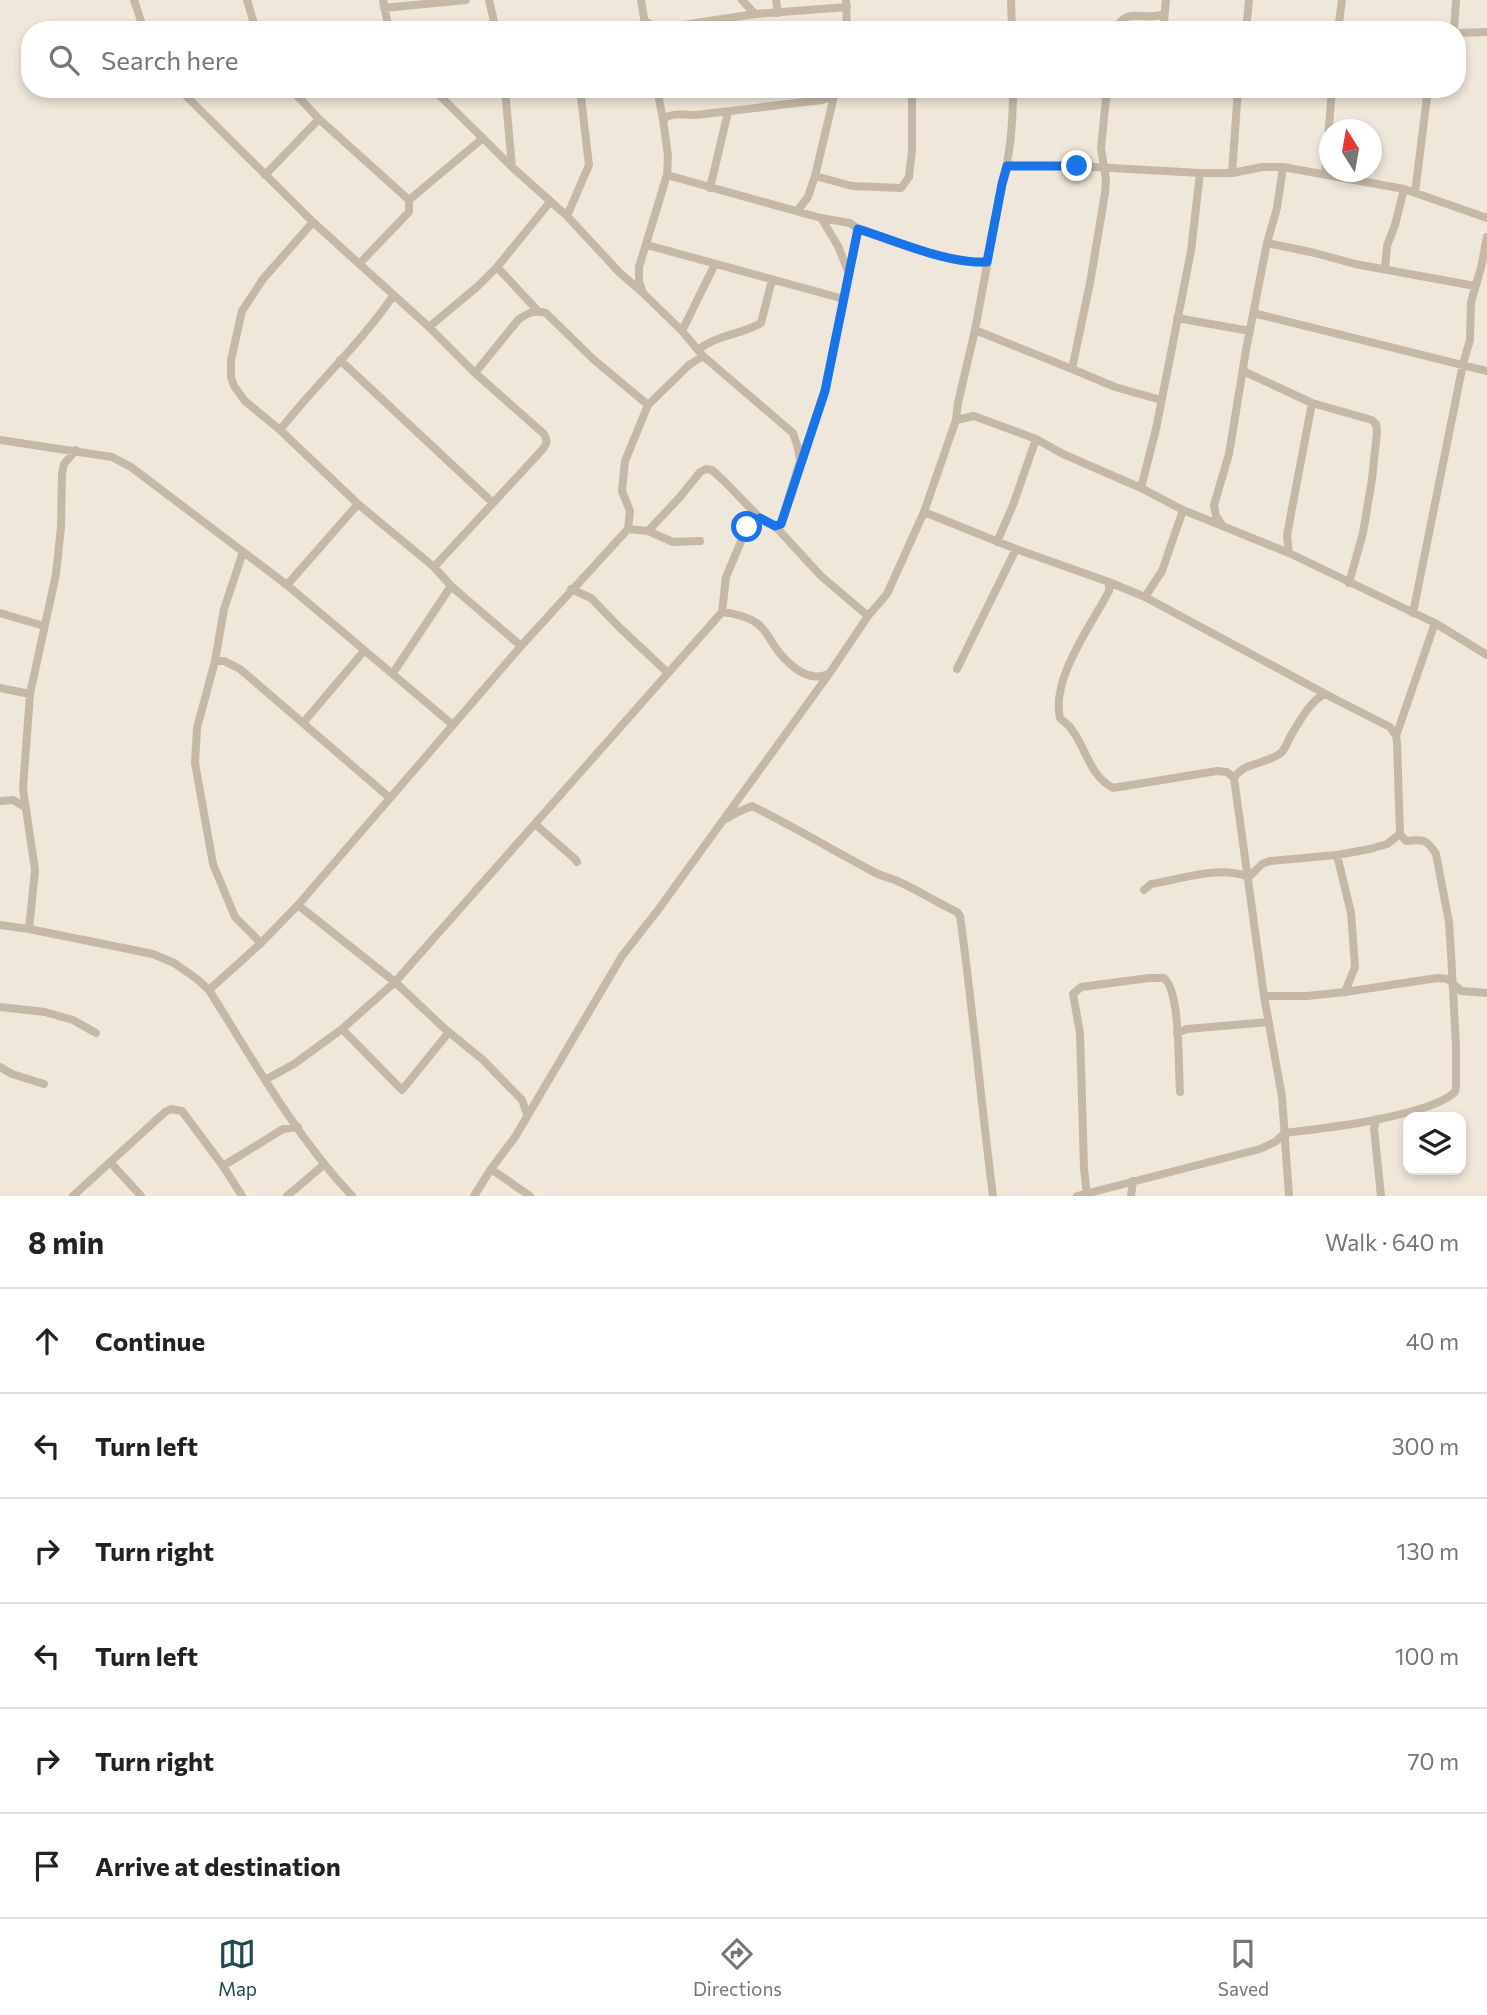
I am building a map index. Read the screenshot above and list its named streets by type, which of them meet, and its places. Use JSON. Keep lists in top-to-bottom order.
{
  "north": "top",
  "page": {
    "search": "Search here",
    "heading": ["8 min", "Walk · 640 m"],
    "list": [
      ["Continue", "40 m"],
      ["Turn left", "300 m"],
      ["Turn right", "130 m"],
      ["Turn left", "100 m"],
      ["Turn right", "70 m"],
      "Arrive at destination"
    ],
    "nav": ["Map", "Directions", "Saved"]
  }
}
